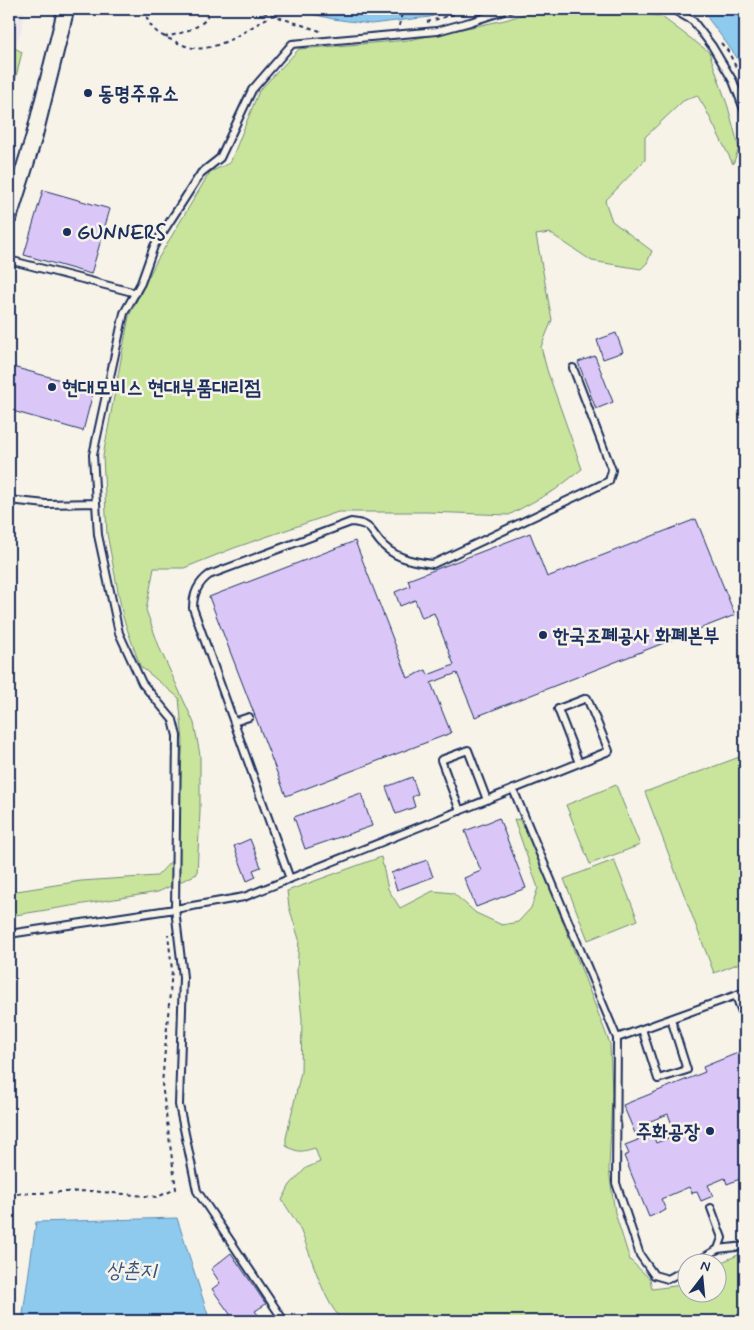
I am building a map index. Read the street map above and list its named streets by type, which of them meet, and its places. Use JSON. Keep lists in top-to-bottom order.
{
  "water": ["상촌지"],
  "places": [
    "동명주유소",
    "GUNNERS",
    "현대모비스 현대부품대리점",
    "한국조폐공사 화폐본부",
    "주화공장"
  ],
  "north": "top"
}
